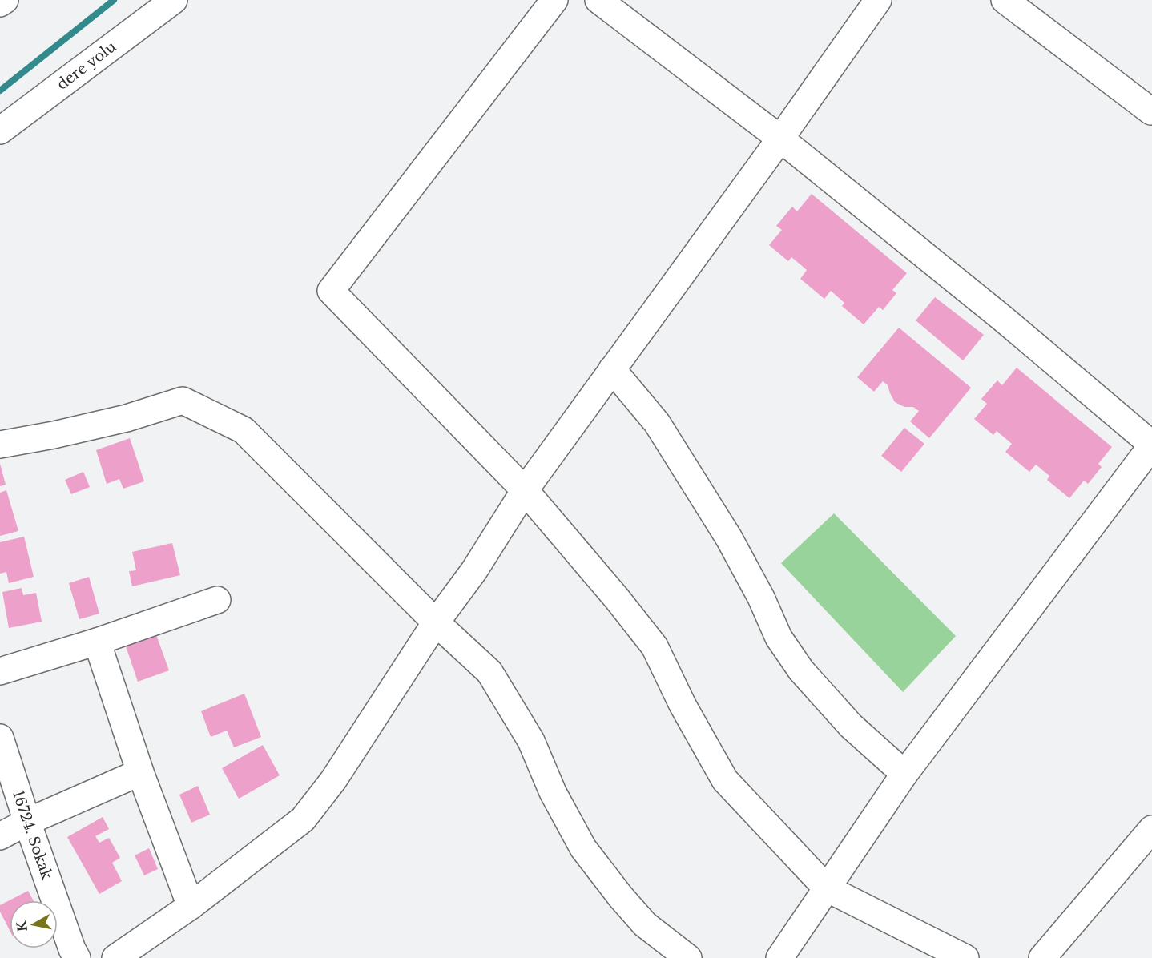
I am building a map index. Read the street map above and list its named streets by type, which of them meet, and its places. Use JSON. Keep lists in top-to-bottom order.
{
  "streets": {
    "street": ["dere yolu", "16724. Sokak"]
  },
  "north": "left"
}
